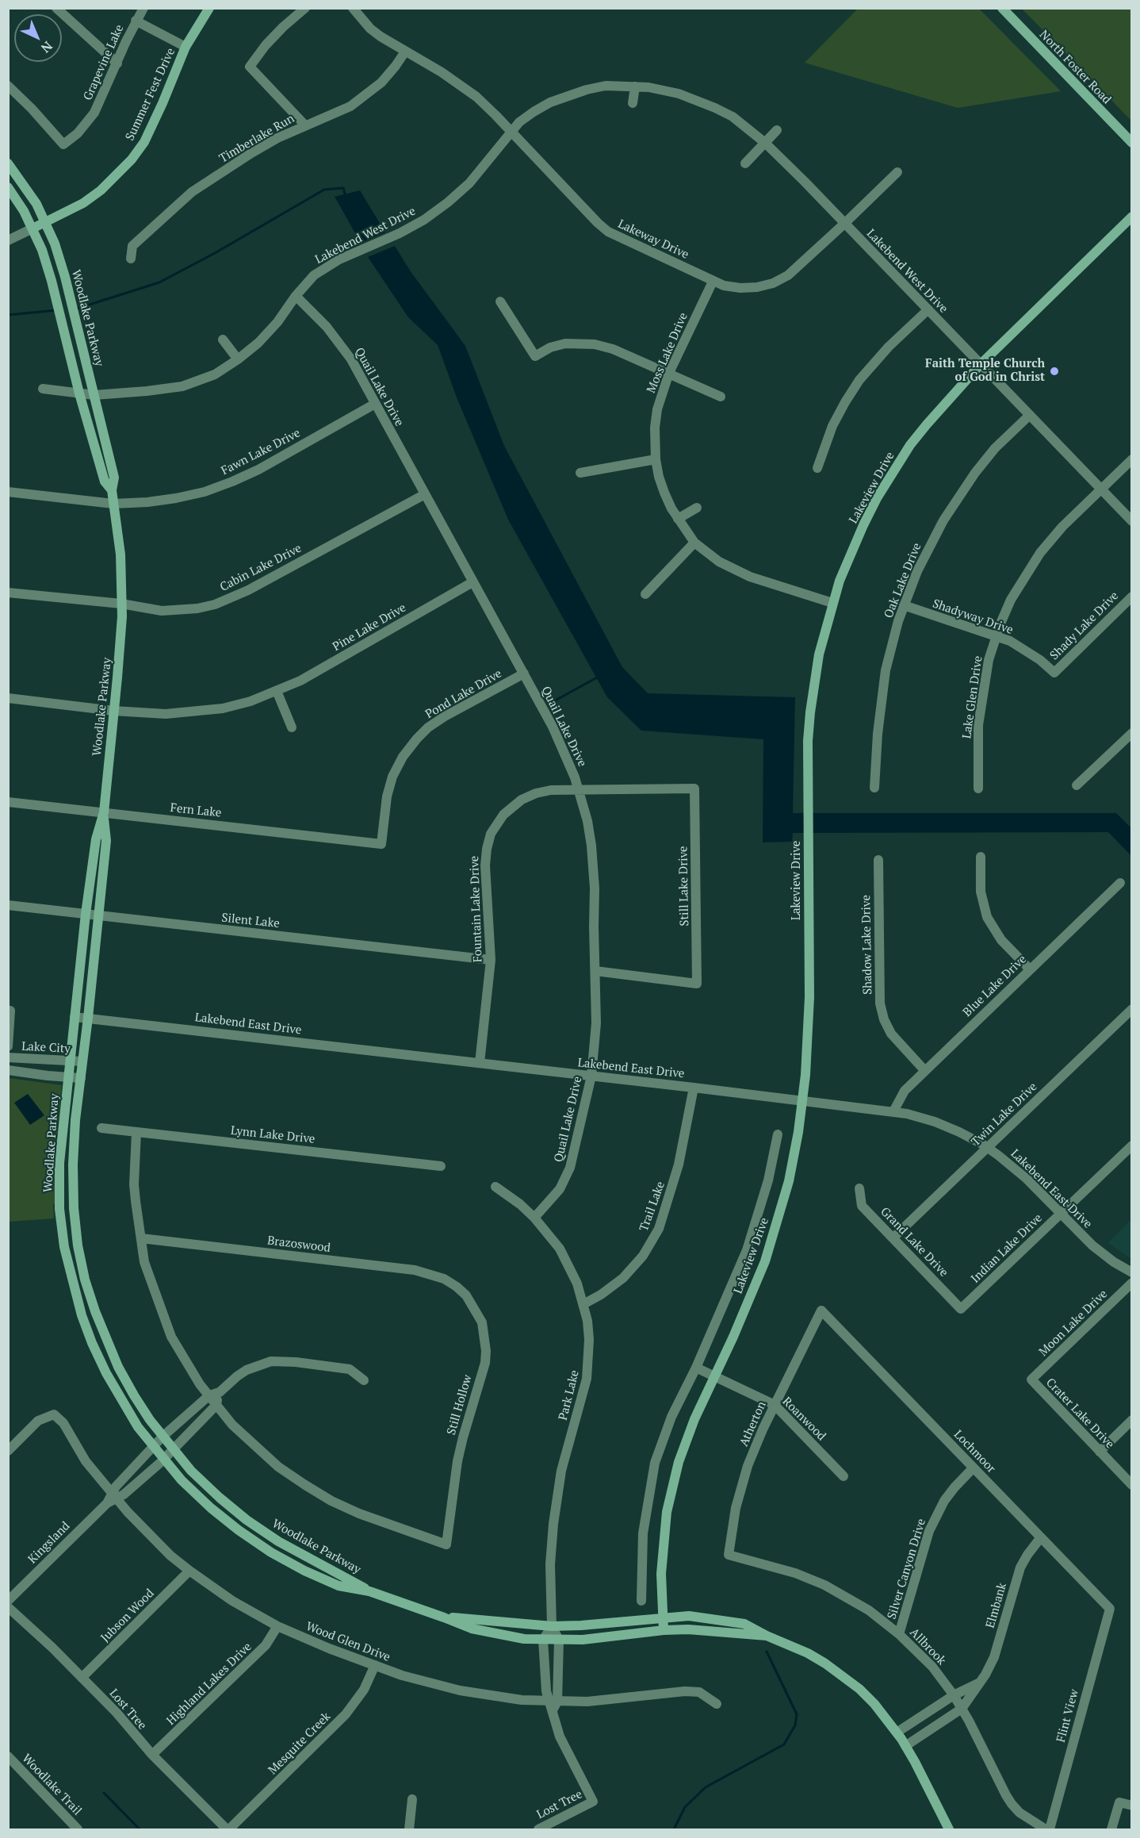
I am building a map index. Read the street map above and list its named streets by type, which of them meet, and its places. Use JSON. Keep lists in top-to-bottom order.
{
  "streets": {
    "street": [
      "Grapevine Lake",
      "North Foster Road",
      "Summer Fest Drive",
      "Timberlake Run",
      "Lakebend West Drive",
      "Lakeway Drive",
      "Woodlake Parkway",
      "Moss Lake Drive",
      "Quail Lake Drive",
      "Fawn Lake Drive",
      "Lakeview Drive",
      "Cabin Lake Drive",
      "Oak Lake Drive",
      "Shadyway Drive",
      "Shady Lake Drive",
      "Pine Lake Drive",
      "Pond Lake Drive",
      "Lake Glen Drive",
      "Fern Lake",
      "Still Lake Drive",
      "Fountain Lake Drive",
      "Silent Lake",
      "Shadow Lake Drive",
      "Blue Lake Drive",
      "Lakebend East Drive",
      "Lake City",
      "Twin Lake Drive",
      "Lynn Lake Drive",
      "Trail Lake",
      "Grand Lake Drive",
      "Brazoswood",
      "Indian Lake Drive",
      "Moon Lake Drive",
      "Park Lake",
      "Still Hollow",
      "Crater Lake Drive",
      "Roanwood",
      "Atherton",
      "Lochmoor",
      "Kingsland",
      "Silver Canyon Drive",
      "Elmbank",
      "Jubson Wood",
      "Wood Glen Drive",
      "Allbrook",
      "Highland Lakes Drive",
      "Lost Tree",
      "Flint View",
      "Mesquite Creek",
      "Woodlake Trail"
    ]
  },
  "crossings": [
    ["Summer Fest Drive", "Woodlake Parkway"],
    ["Timberlake Run", "Lakeway Drive"],
    ["Lakebend West Drive", "Lakeway Drive"],
    ["Lakebend West Drive", "Woodlake Parkway"],
    ["Lakebend West Drive", "Quail Lake Drive"],
    ["Lakebend West Drive", "Lakeview Drive"],
    ["Lakebend West Drive", "Oak Lake Drive"],
    ["Lakebend West Drive", "Lake Glen Drive"],
    ["Lakeway Drive", "Moss Lake Drive"],
    ["Woodlake Parkway", "Fawn Lake Drive"],
    ["Woodlake Parkway", "Lakeview Drive"],
    ["Woodlake Parkway", "Cabin Lake Drive"],
    ["Woodlake Parkway", "Pine Lake Drive"],
    ["Woodlake Parkway", "Fern Lake"],
    ["Woodlake Parkway", "Silent Lake"],
    ["Woodlake Parkway", "Lakebend East Drive"],
    ["Woodlake Parkway", "Lake City"],
    ["Woodlake Parkway", "Park Lake"],
    ["Woodlake Parkway", "Kingsland"],
    ["Woodlake Parkway", "Elmbank"],
    ["Moss Lake Drive", "Lakeview Drive"],
    ["Quail Lake Drive", "Fawn Lake Drive"],
    ["Quail Lake Drive", "Cabin Lake Drive"],
    ["Quail Lake Drive", "Pine Lake Drive"],
    ["Quail Lake Drive", "Pond Lake Drive"],
    ["Quail Lake Drive", "Still Lake Drive"],
    ["Quail Lake Drive", "Fountain Lake Drive"],
    ["Quail Lake Drive", "Lakebend East Drive"],
    ["Quail Lake Drive", "Park Lake"],
    ["Lakeview Drive", "Lakebend East Drive"],
    ["Lakeview Drive", "Roanwood"],
    ["Oak Lake Drive", "Shadyway Drive"],
    ["Shadyway Drive", "Shady Lake Drive"],
    ["Shadyway Drive", "Lake Glen Drive"],
    ["Pond Lake Drive", "Fern Lake"],
    ["Still Lake Drive", "Fountain Lake Drive"],
    ["Fountain Lake Drive", "Silent Lake"],
    ["Fountain Lake Drive", "Lakebend East Drive"],
    ["Shadow Lake Drive", "Blue Lake Drive"],
    ["Blue Lake Drive", "Lakebend East Drive"],
    ["Lakebend East Drive", "Twin Lake Drive"],
    ["Lakebend East Drive", "Trail Lake"],
    ["Lakebend East Drive", "Indian Lake Drive"],
    ["Twin Lake Drive", "Grand Lake Drive"],
    ["Trail Lake", "Park Lake"],
    ["Grand Lake Drive", "Indian Lake Drive"],
    ["Brazoswood", "Still Hollow"],
    ["Moon Lake Drive", "Crater Lake Drive"],
    ["Still Hollow", "Kingsland"],
    ["Roanwood", "Atherton"],
    ["Atherton", "Lochmoor"],
    ["Atherton", "Allbrook"],
    ["Lochmoor", "Silver Canyon Drive"],
    ["Lochmoor", "Elmbank"],
    ["Lochmoor", "Flint View"],
    ["Kingsland", "Wood Glen Drive"],
    ["Silver Canyon Drive", "Allbrook"],
    ["Elmbank", "Allbrook"],
    ["Jubson Wood", "Wood Glen Drive"],
    ["Jubson Wood", "Lost Tree"],
    ["Wood Glen Drive", "Highland Lakes Drive"],
    ["Wood Glen Drive", "Lost Tree"],
    ["Wood Glen Drive", "Mesquite Creek"],
    ["Highland Lakes Drive", "Lost Tree"],
    ["Lost Tree", "Mesquite Creek"]
  ],
  "places": ["Faith Temple Church of God in Christ"],
  "north": "bottom right"
}
